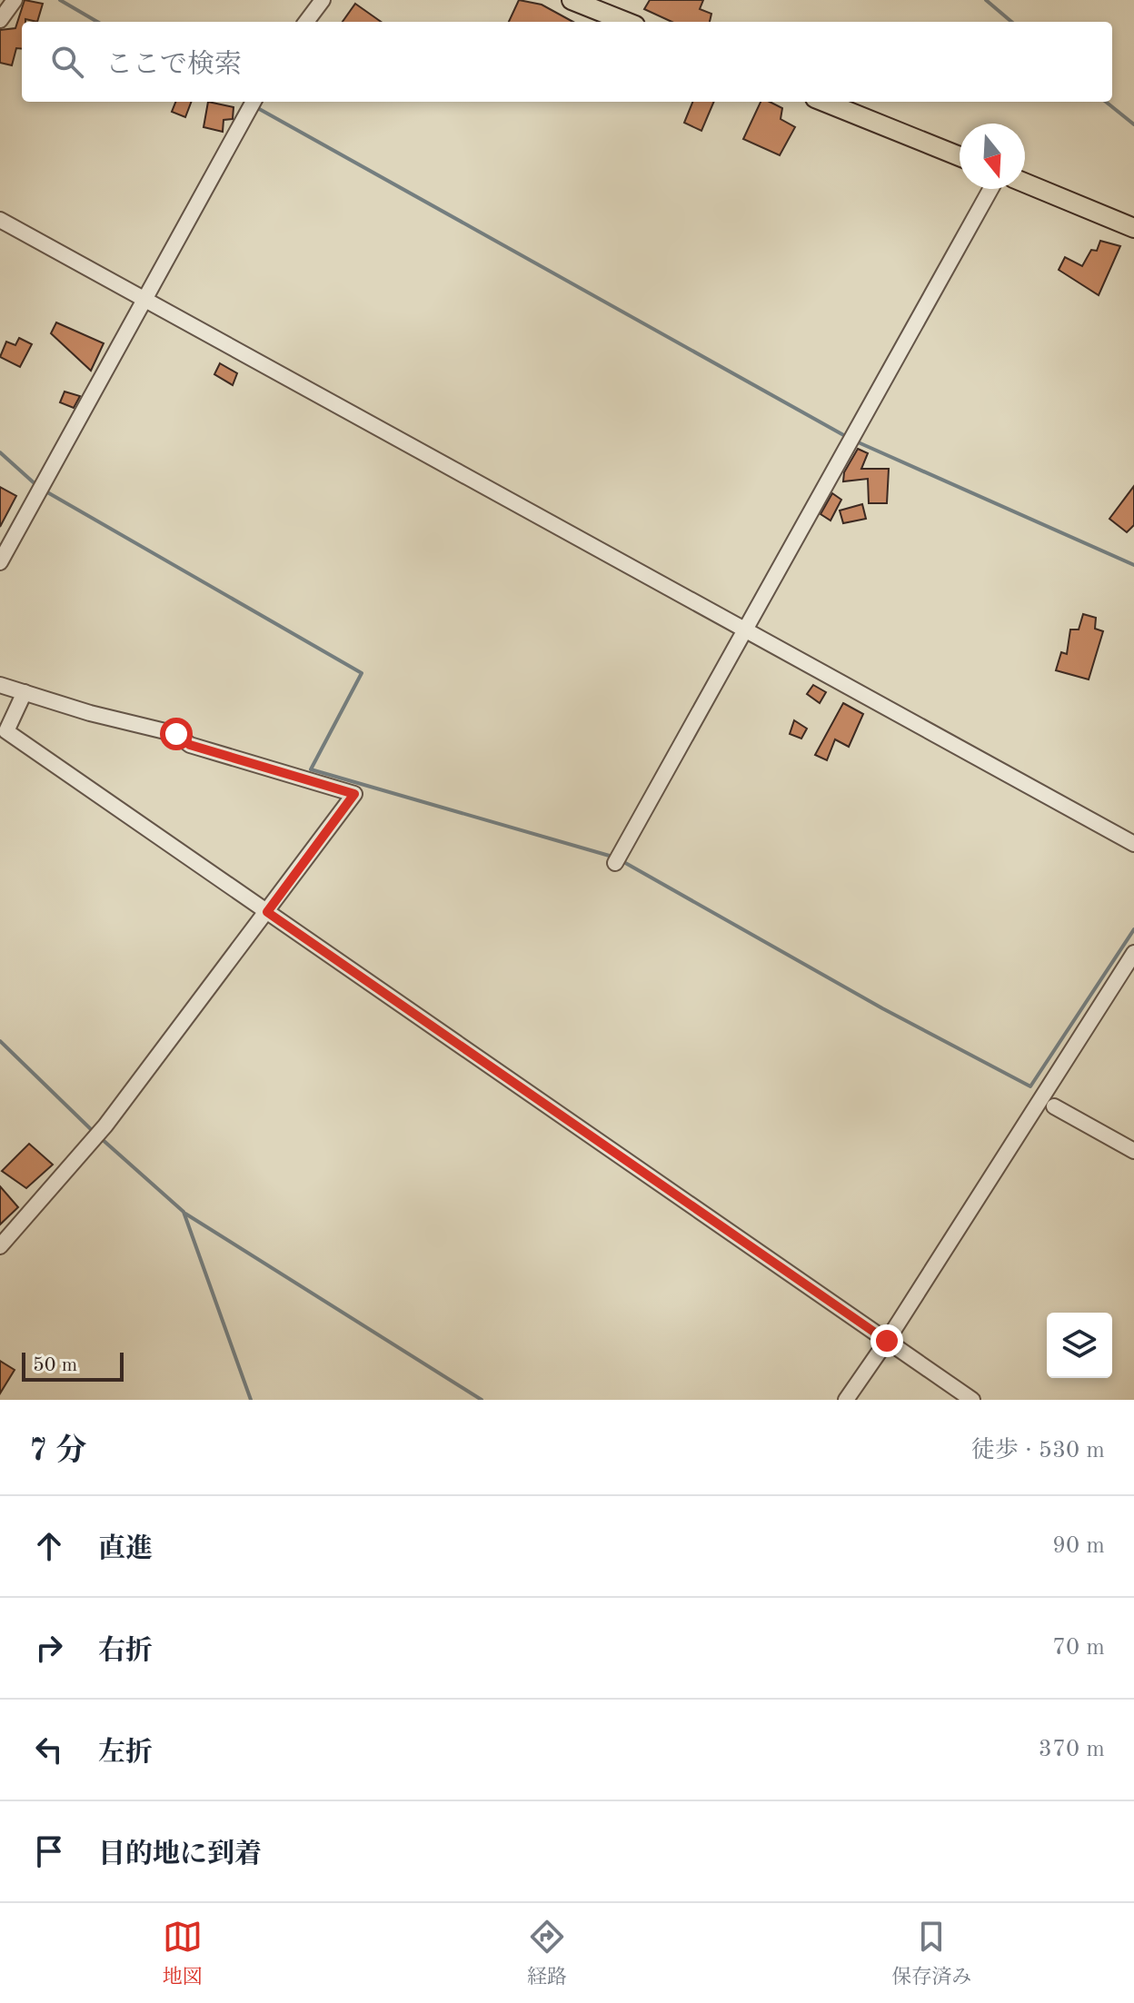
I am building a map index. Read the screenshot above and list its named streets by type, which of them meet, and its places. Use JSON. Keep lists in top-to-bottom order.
{
  "scale_bar": "50 m",
  "north": "bottom",
  "page": {
    "search": "ここで検索",
    "scale": "50 m",
    "heading": ["7 分", "徒歩 · 530 m"],
    "list": [
      ["直進", "90 m"],
      ["右折", "70 m"],
      ["左折", "370 m"],
      "目的地に到着"
    ],
    "nav": ["地図", "経路", "保存済み"]
  }
}
